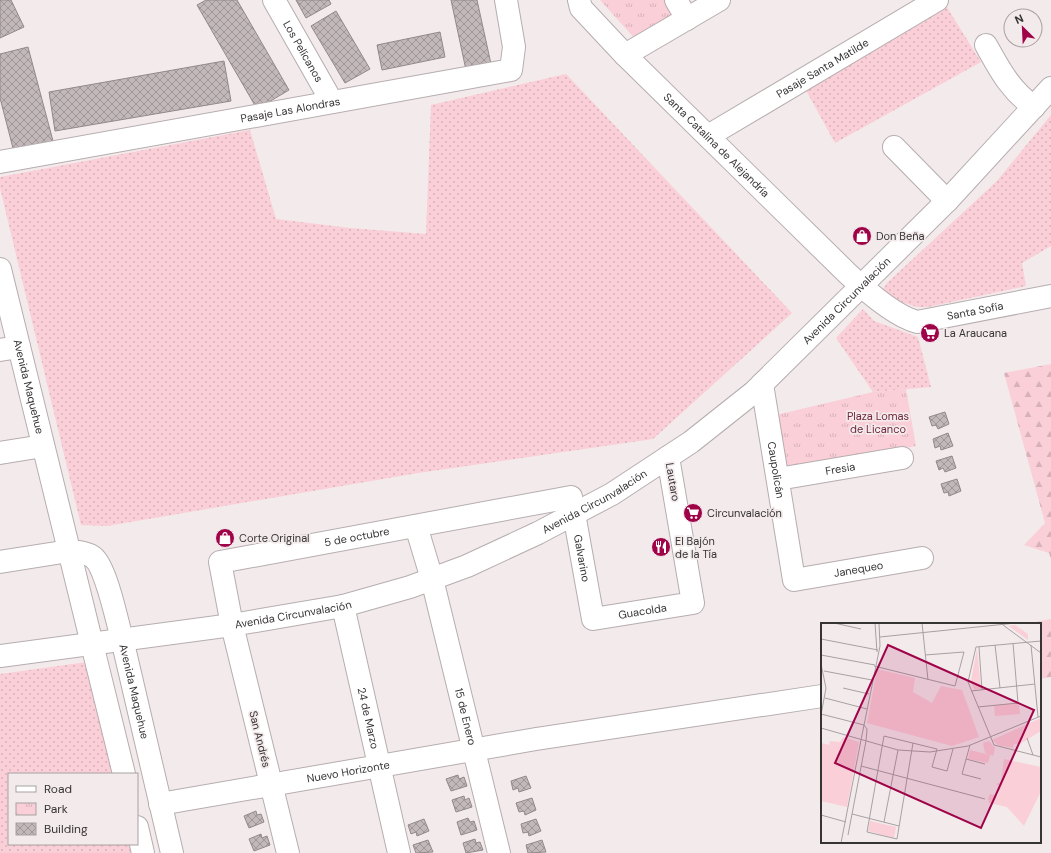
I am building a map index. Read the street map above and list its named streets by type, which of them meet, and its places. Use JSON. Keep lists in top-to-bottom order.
{
  "streets": {
    "street": [
      "Los Pelícanos",
      "Pasaje Santa Matilde",
      "Pasaje Las Alondras",
      "Santa Catalina de Alejandría",
      "Avenida Circunvalación",
      "Santa Sofía",
      "Avenida Maquehue",
      "Fresia",
      "Caupolicán",
      "Lautaro",
      "5 de octubre",
      "Galvarino",
      "Janequeo",
      "Guacolda",
      "15 de Enero",
      "24 de Marzo",
      "San Andrés",
      "Nuevo Horizonte"
    ]
  },
  "crossings": [
    ["Los Pelícanos", "Pasaje Las Alondras"],
    ["Pasaje Santa Matilde", "Santa Catalina de Alejandría"],
    ["Santa Catalina de Alejandría", "Avenida Circunvalación"],
    ["Santa Catalina de Alejandría", "Santa Sofía"],
    ["Avenida Circunvalación", "Santa Sofía"],
    ["Avenida Circunvalación", "Avenida Maquehue"],
    ["Avenida Circunvalación", "Caupolicán"],
    ["Avenida Circunvalación", "Lautaro"],
    ["Avenida Circunvalación", "5 de octubre"],
    ["Avenida Circunvalación", "Galvarino"],
    ["Avenida Circunvalación", "15 de Enero"],
    ["Avenida Circunvalación", "24 de Marzo"],
    ["Avenida Circunvalación", "San Andrés"],
    ["Avenida Maquehue", "Nuevo Horizonte"],
    ["Fresia", "Caupolicán"],
    ["Caupolicán", "Janequeo"],
    ["Lautaro", "Guacolda"],
    ["5 de octubre", "Galvarino"],
    ["5 de octubre", "San Andrés"],
    ["Galvarino", "Guacolda"],
    ["15 de Enero", "Nuevo Horizonte"],
    ["24 de Marzo", "Nuevo Horizonte"],
    ["San Andrés", "Nuevo Horizonte"]
  ],
  "parks": ["Plaza Lomas de Licanco"],
  "places": {
    "shop": ["Don Beña", "Corte Original"],
    "supermarket": ["La Araucana", "Circunvalación"],
    "restaurant": ["El Bajón de la Tía"]
  },
  "legend": ["Road", "Park", "Building"],
  "north": "top left"
}
